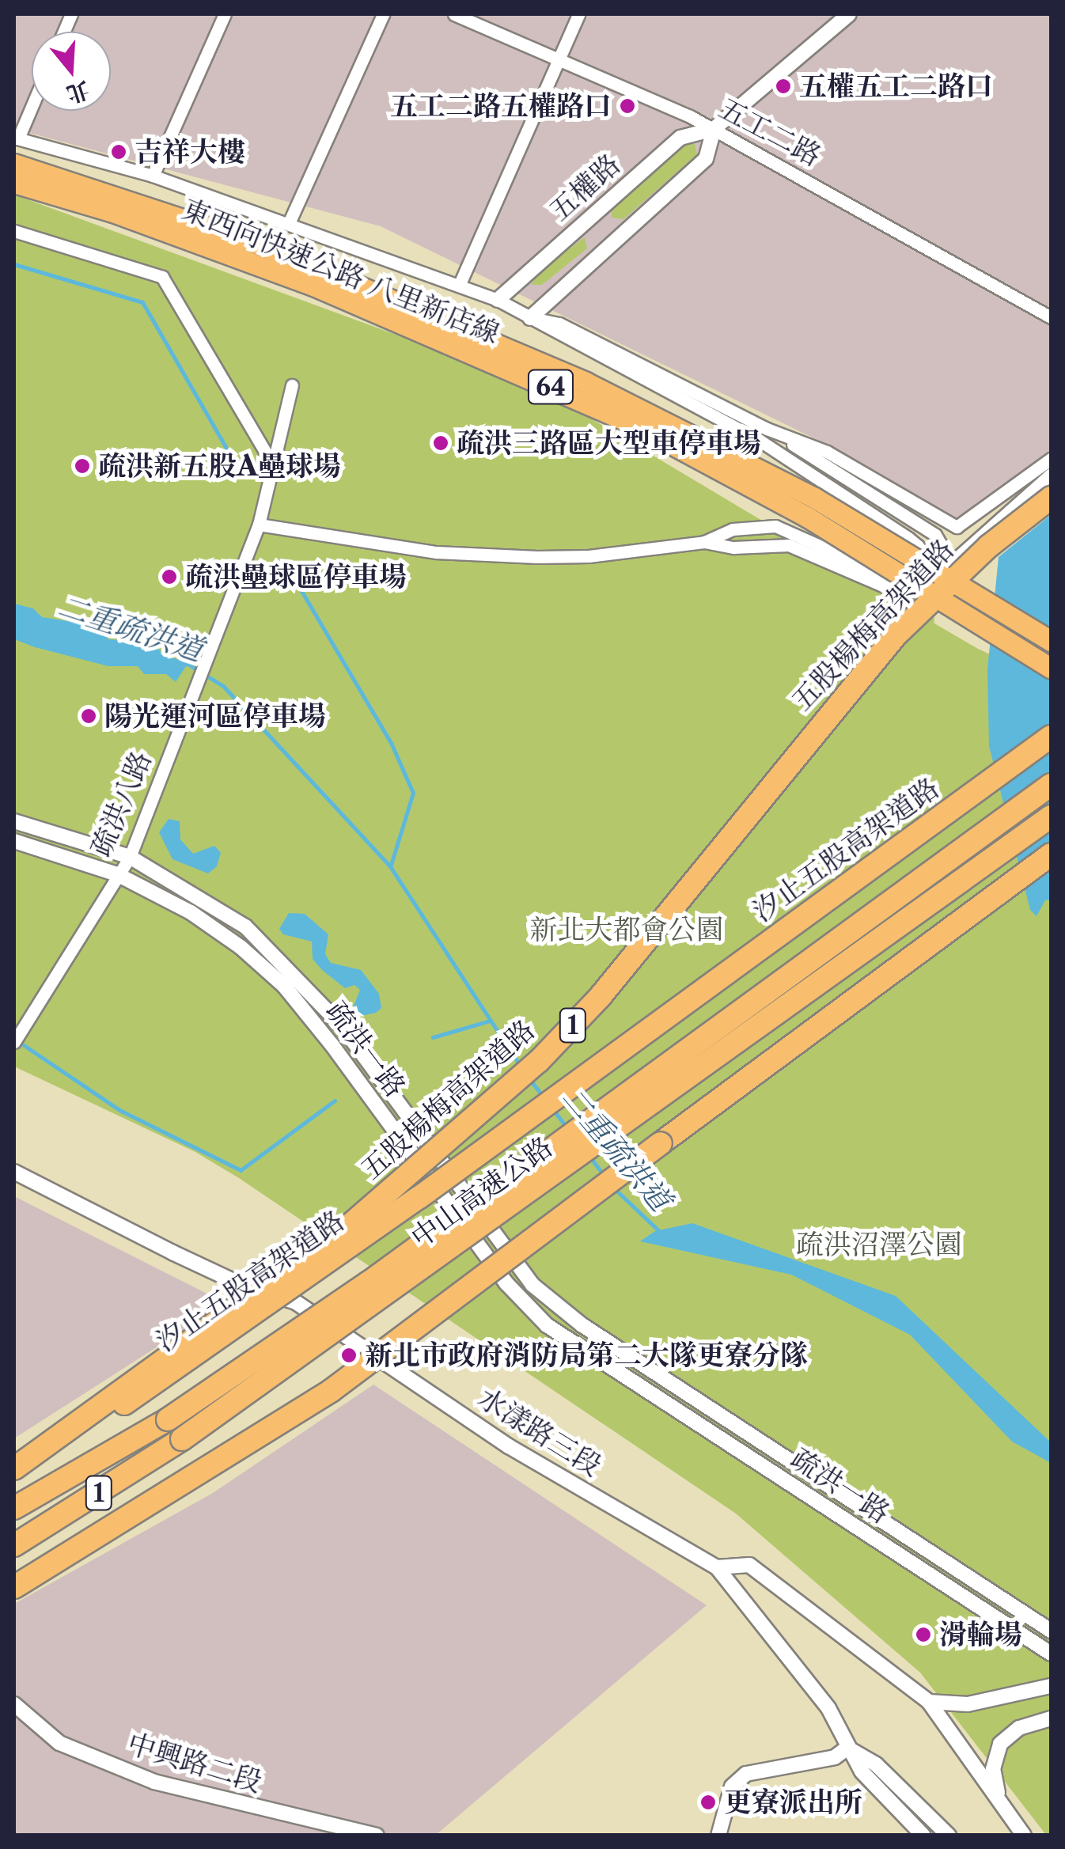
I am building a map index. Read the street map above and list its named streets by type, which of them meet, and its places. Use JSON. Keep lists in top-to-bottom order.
{
  "streets": {
    "highway": [
      "東西向快速公路 八里新店線",
      "64",
      "五股楊梅高架道路",
      "汐止五股高架道路",
      "1",
      "中山高速公路"
    ],
    "street": [
      "五工二路",
      "五權路",
      "疏洪八路",
      "疏洪一路",
      "水漾路三段",
      "中興路二段"
    ]
  },
  "crossings": [
    ["五工二路", "五權路"],
    ["五股楊梅高架道路", "汐止五股高架道路"],
    ["疏洪八路", "疏洪一路"]
  ],
  "water": ["二重疏洪道"],
  "parks": ["新北大都會公園", "疏洪沼澤公園"],
  "places": [
    "五權五工二路口",
    "五工二路五權路口",
    "吉祥大樓",
    "疏洪三路區大型車停車場",
    "疏洪新五股A壘球場",
    "疏洪壘球區停車場",
    "陽光運河區停車場",
    "新北市政府消防局第二大隊更寮分隊",
    "滑輪場",
    "更寮派出所"
  ],
  "north": "bottom"
}
